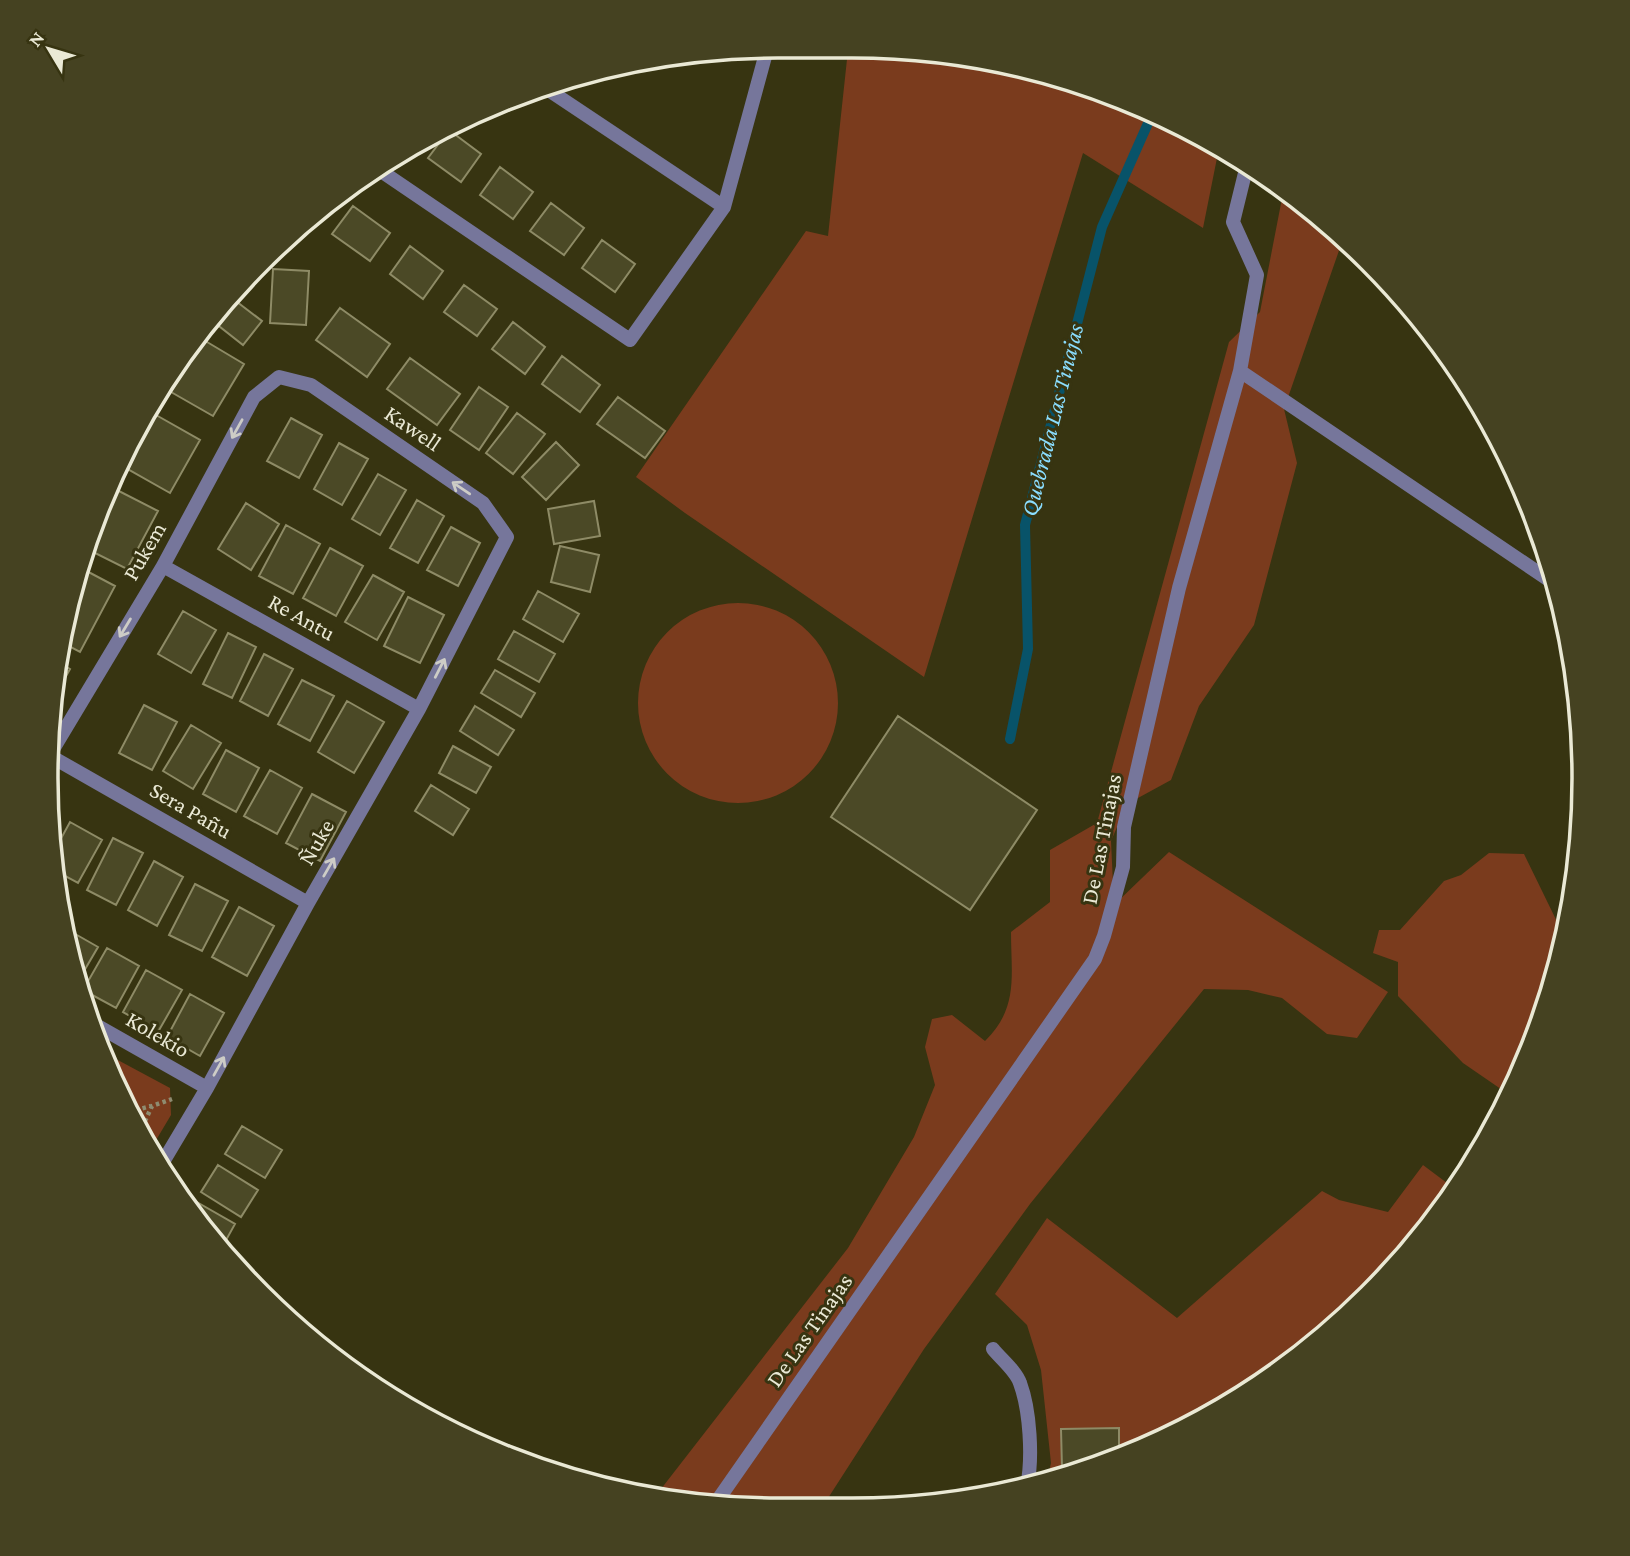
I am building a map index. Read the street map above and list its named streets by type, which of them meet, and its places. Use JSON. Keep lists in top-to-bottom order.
{
  "streets": {
    "street": [
      "Kawell",
      "Pukem",
      "Re Antu",
      "Sera Pañu",
      "De Las Tinajas",
      "Ñuke",
      "Kolekio"
    ]
  },
  "crossings": [
    ["Kawell", "Pukem"],
    ["Kawell", "Ñuke"],
    ["Pukem", "Re Antu"],
    ["Re Antu", "Ñuke"],
    ["Sera Pañu", "Ñuke"],
    ["Ñuke", "Kolekio"]
  ],
  "one_way": ["Kawell", "Pukem", "Ñuke"],
  "water": ["Quebrada Las Tinajas"],
  "north": "top left"
}
